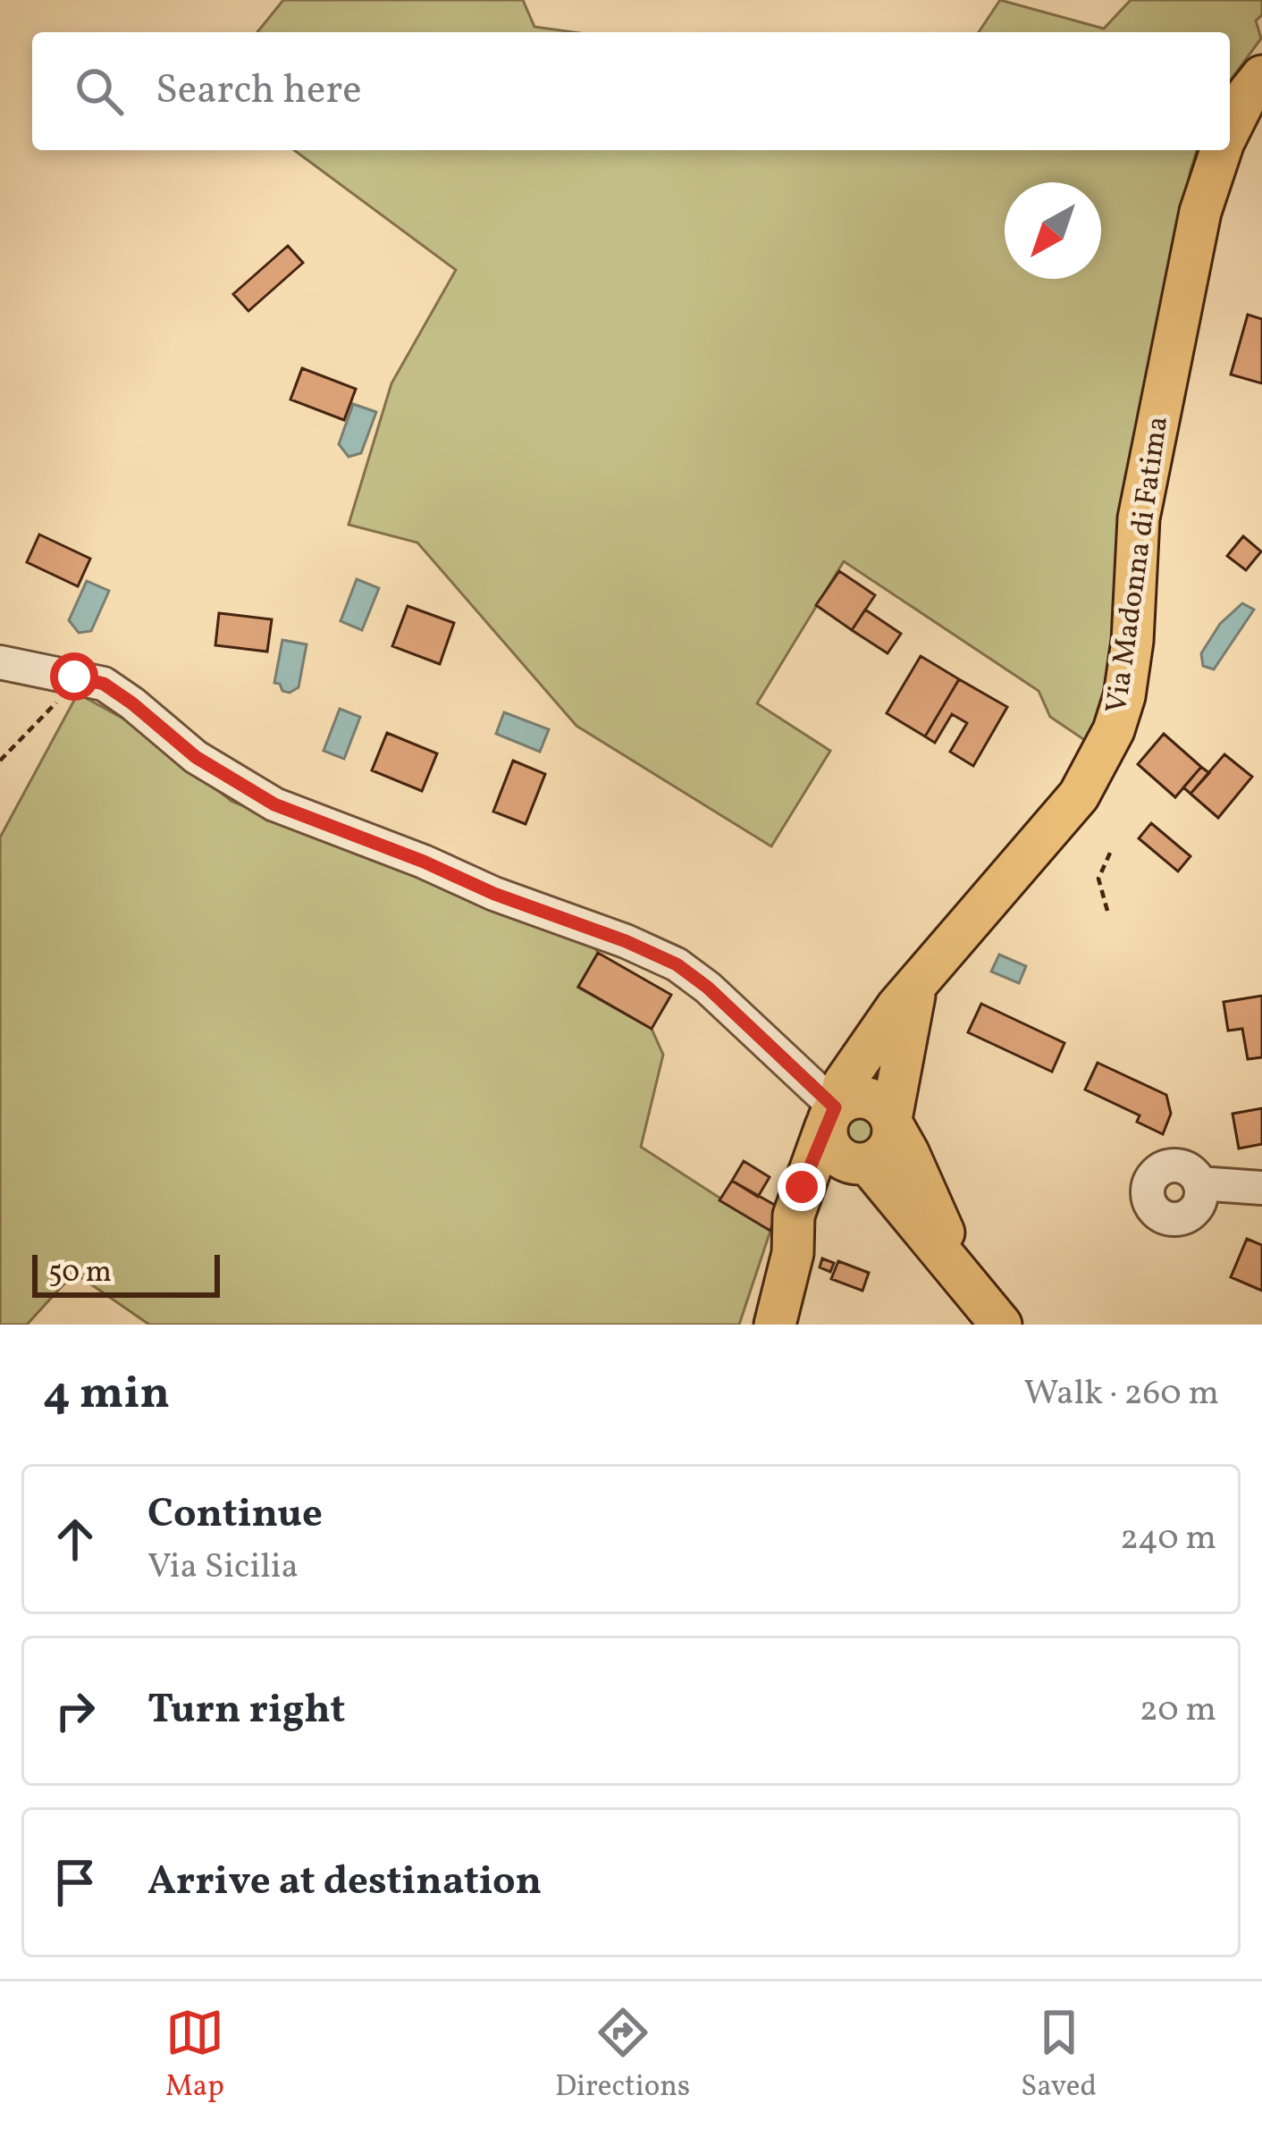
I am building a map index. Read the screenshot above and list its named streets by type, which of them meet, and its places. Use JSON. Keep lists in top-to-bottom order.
{
  "streets": {
    "main road": ["Via Madonna di Fatima"]
  },
  "scale_bar": "50 m",
  "north": "bottom left",
  "page": {
    "search": "Search here",
    "scale": "50 m",
    "heading": ["4 min", "Walk · 260 m"],
    "list": [
      ["Continue", "Via Sicilia", "240 m"],
      ["Turn right", "20 m"],
      "Arrive at destination"
    ],
    "nav": ["Map", "Directions", "Saved"]
  }
}
